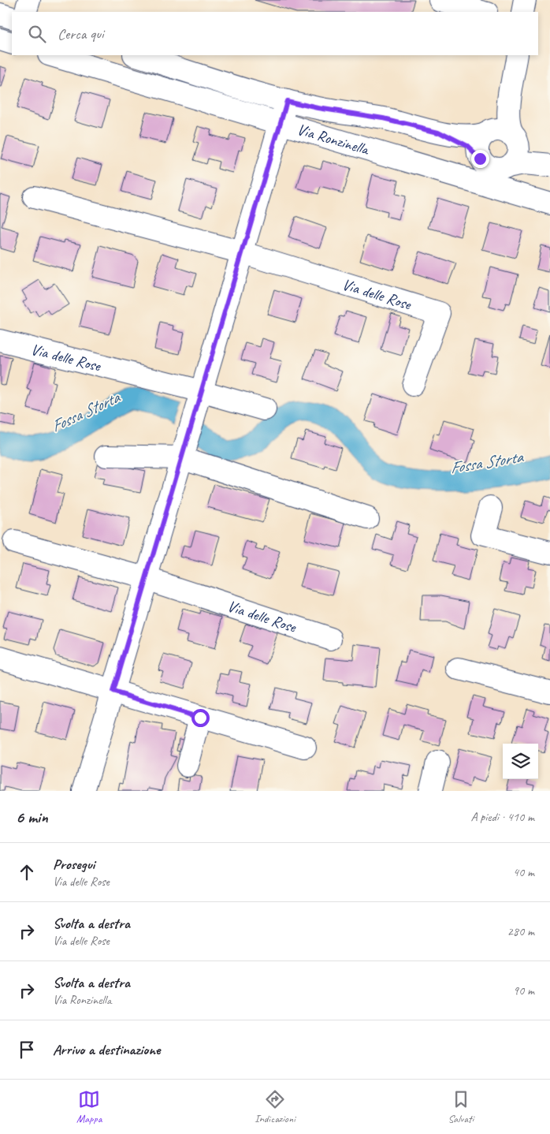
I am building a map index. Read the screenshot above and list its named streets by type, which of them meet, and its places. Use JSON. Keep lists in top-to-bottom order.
{
  "streets": {
    "street": ["Via Ronzinella", "Via delle Rose"]
  },
  "water": ["Fossa Storta"],
  "page": {
    "search": "Cerca qui",
    "heading": ["6 min", "A piedi · 410 m"],
    "list": [
      ["Prosegui", "Via delle Rose", "40 m"],
      ["Svolta a destra", "Via delle Rose", "280 m"],
      ["Svolta a destra", "Via Ronzinella", "90 m"],
      "Arrivo a destinazione"
    ],
    "nav": ["Mappa", "Indicazioni", "Salvati"]
  }
}
